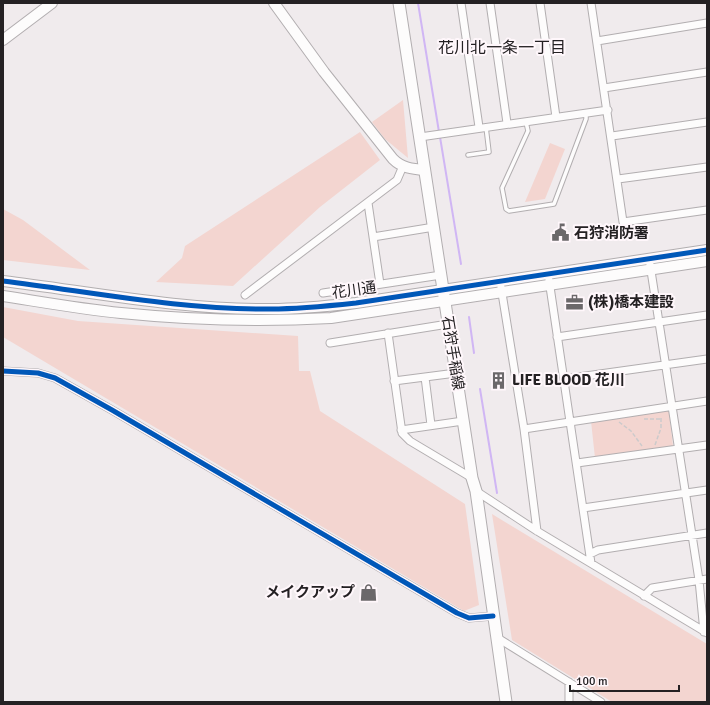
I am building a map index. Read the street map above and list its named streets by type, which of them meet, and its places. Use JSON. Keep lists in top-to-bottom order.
{
  "streets": {
    "main road": ["石狩手稲線"],
    "street": ["花川通"]
  },
  "crossings": [
    ["花川通", "石狩手稲線"]
  ],
  "districts": ["花川北一条一丁目"],
  "places": {
    "public building": ["石狩消防署"],
    "office": ["(株)橋本建設"],
    "building": ["LIFE BLOOD 花川"],
    "shop": ["メイクアップ"]
  },
  "scale_bar": "100 m"
}
